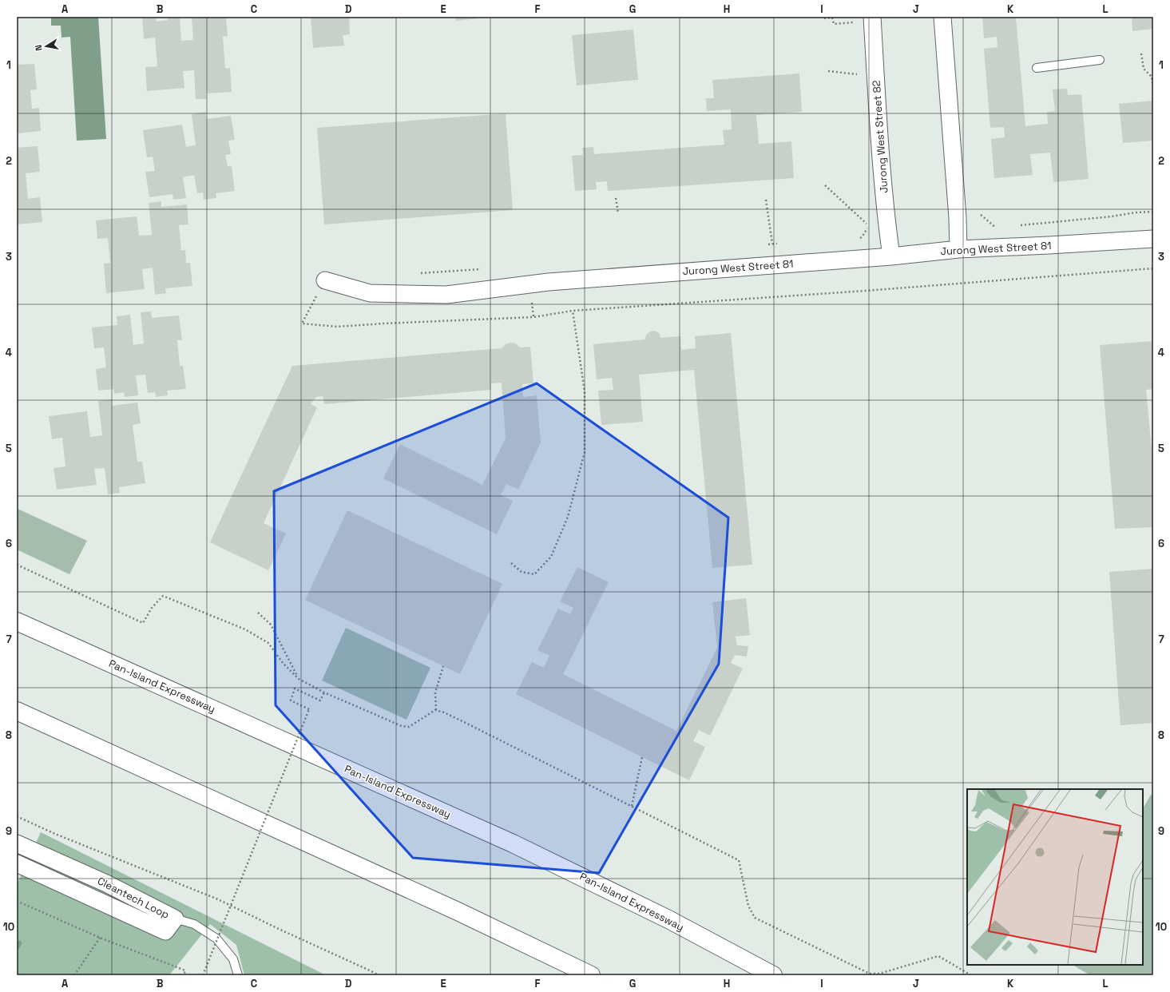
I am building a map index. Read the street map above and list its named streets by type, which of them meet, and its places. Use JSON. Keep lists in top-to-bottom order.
{
  "streets": {
    "highway": ["Pan-Island Expressway"],
    "street": ["Jurong West Street 82", "Jurong West Street 81", "Cleantech Loop"]
  },
  "crossings": [
    ["Jurong West Street 82", "Jurong West Street 81"]
  ],
  "north": "left",
  "grid": {
    "columns": [
      "A",
      "B",
      "C",
      "D",
      "E",
      "F",
      "G",
      "H",
      "I",
      "J",
      "K",
      "L"
    ],
    "rows": [
      "1",
      "2",
      "3",
      "4",
      "5",
      "6",
      "7",
      "8",
      "9",
      "10"
    ]
  }
}
